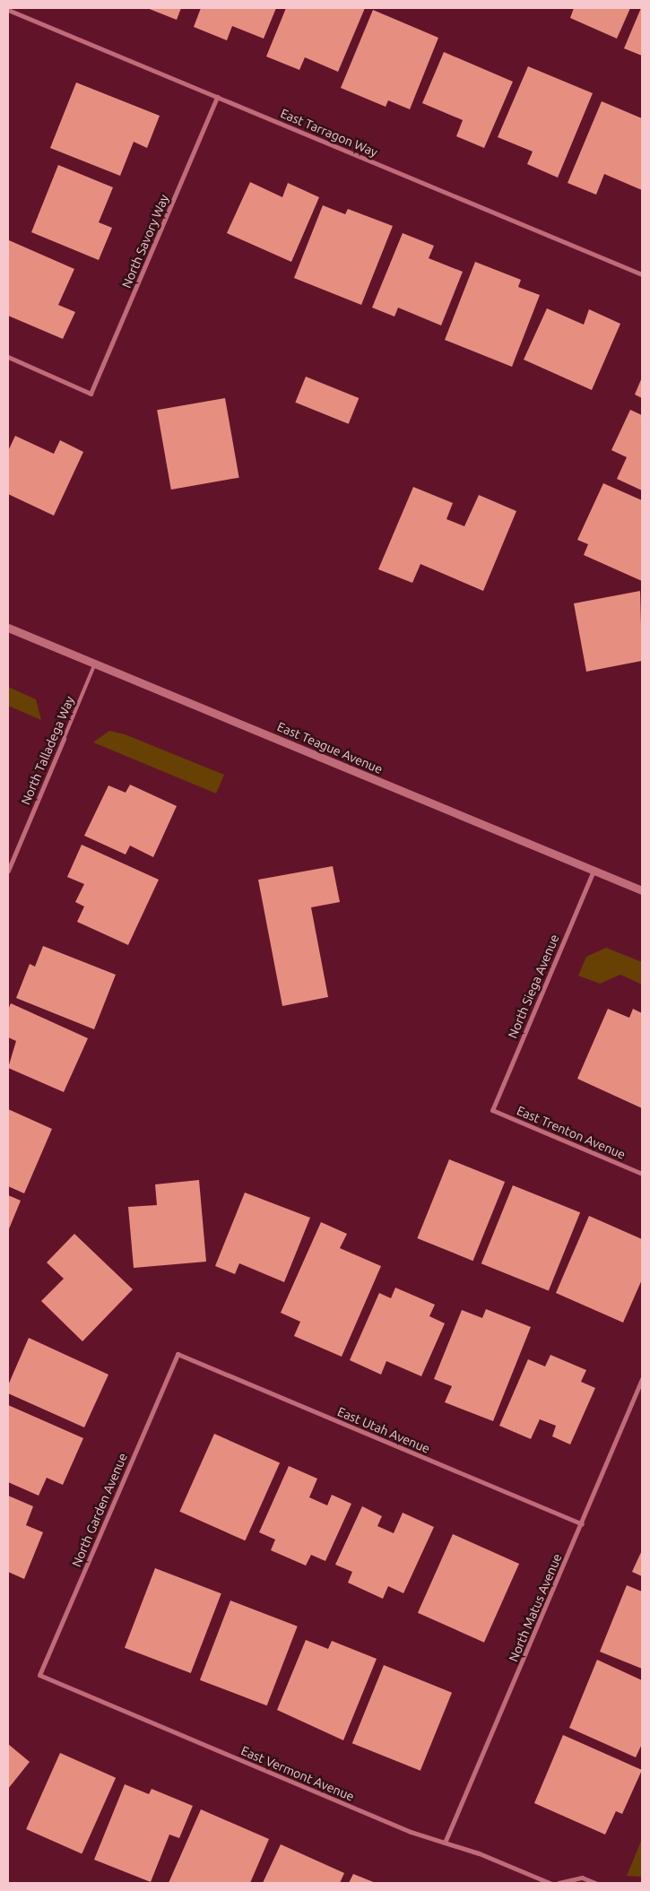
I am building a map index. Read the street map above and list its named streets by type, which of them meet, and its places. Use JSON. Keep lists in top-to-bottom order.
{
  "streets": {
    "street": [
      "East Tarragon Way",
      "North Savory Way",
      "East Teague Avenue",
      "North Talladega Way",
      "North Siega Avenue",
      "East Trenton Avenue",
      "East Utah Avenue",
      "North Garden Avenue",
      "North Matus Avenue",
      "East Vermont Avenue"
    ]
  },
  "crossings": [
    ["East Tarragon Way", "North Savory Way"],
    ["East Teague Avenue", "North Talladega Way"],
    ["East Teague Avenue", "North Siega Avenue"],
    ["North Siega Avenue", "East Trenton Avenue"],
    ["East Utah Avenue", "North Garden Avenue"],
    ["East Utah Avenue", "North Matus Avenue"],
    ["North Garden Avenue", "East Vermont Avenue"],
    ["North Matus Avenue", "East Vermont Avenue"]
  ]
}
